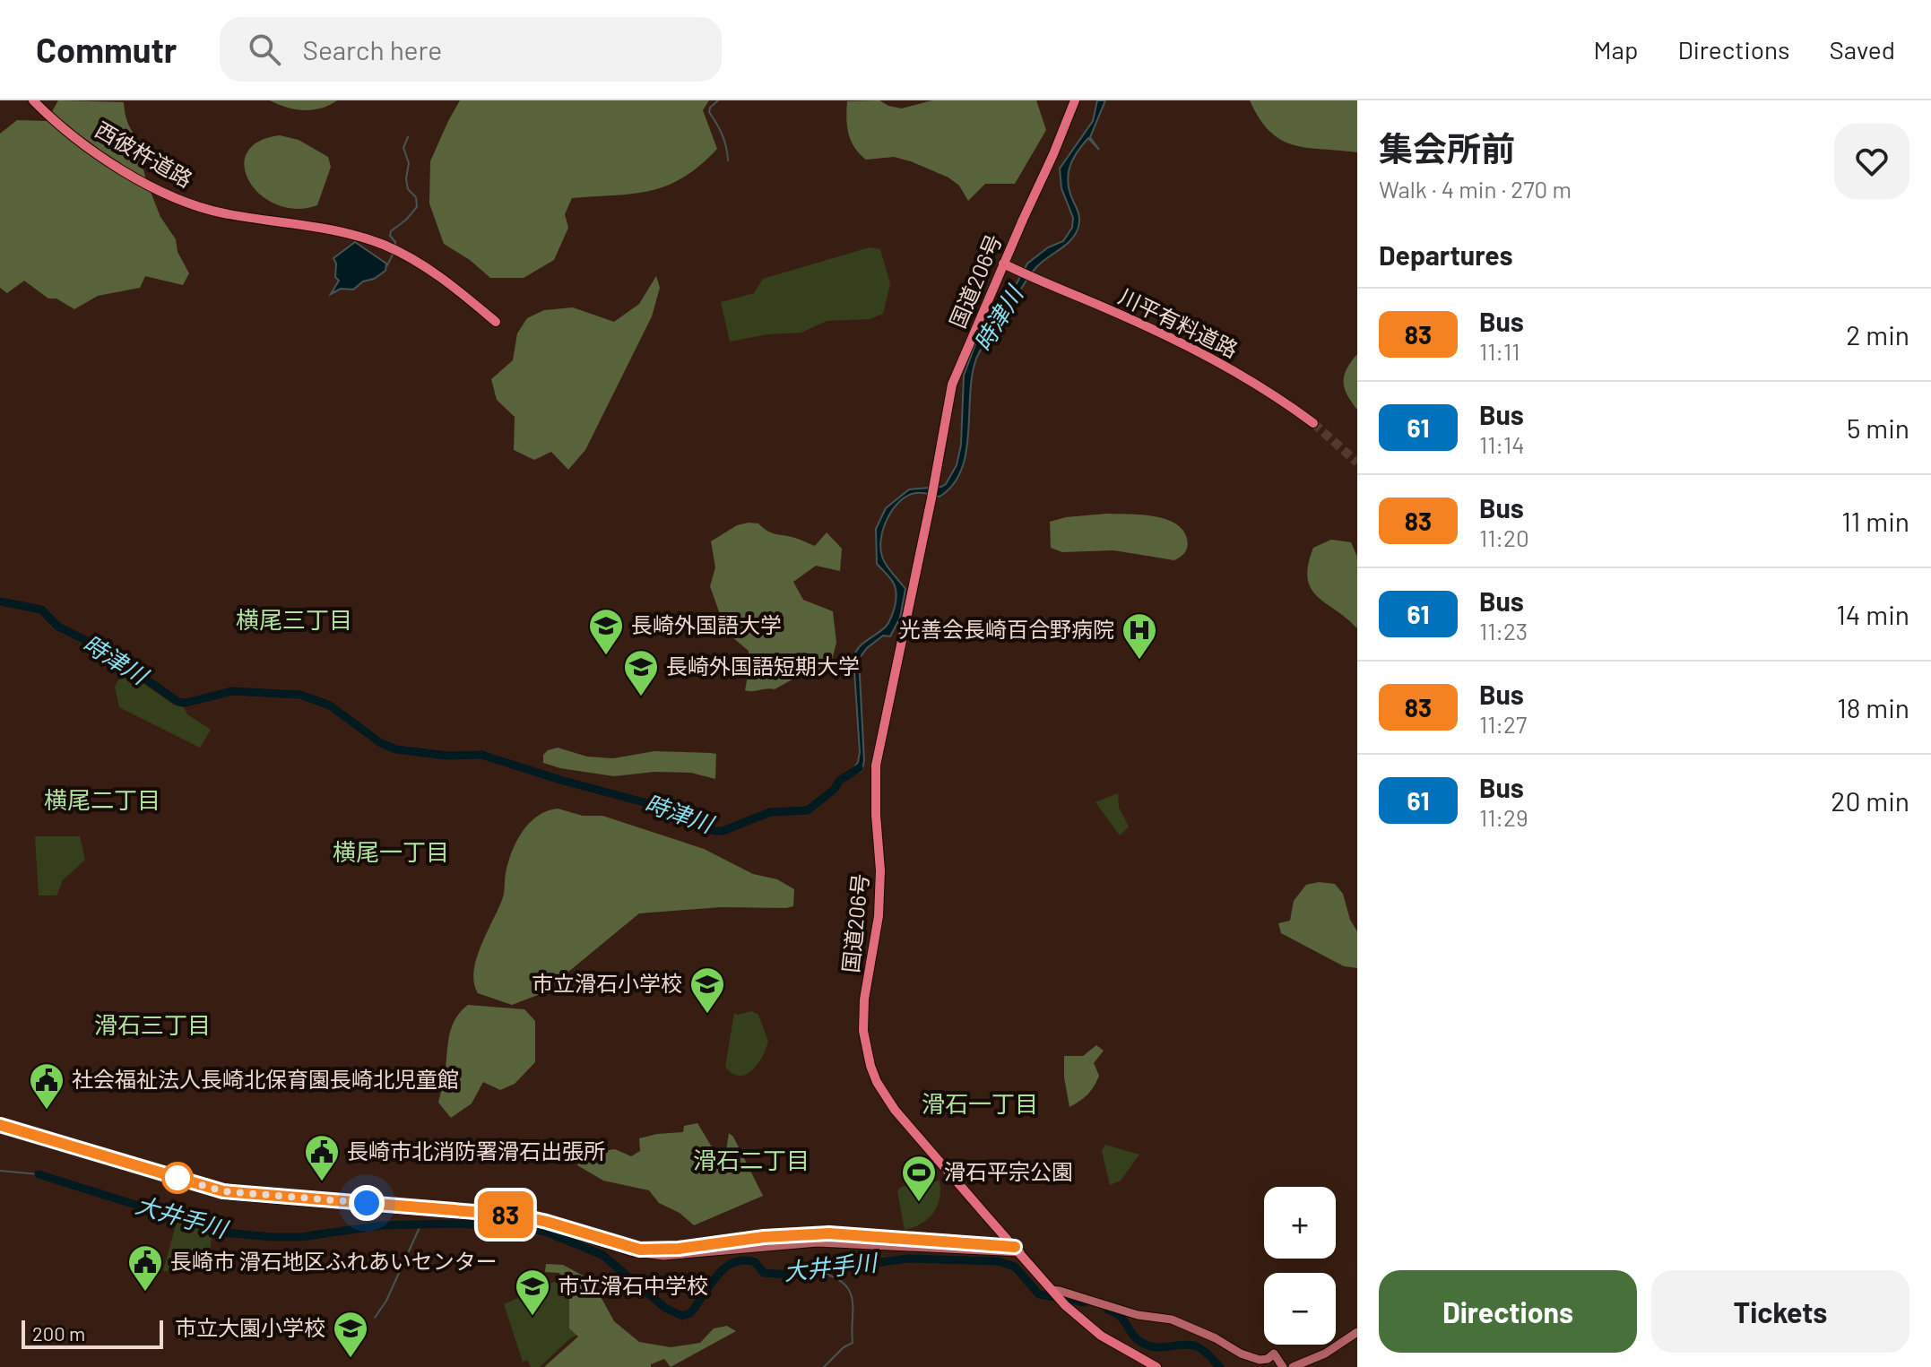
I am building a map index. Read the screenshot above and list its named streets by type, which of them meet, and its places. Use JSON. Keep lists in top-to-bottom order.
{
  "streets": {
    "highway": ["西彼杵道路", "国道206号", "川平有料道路"]
  },
  "crossings": [
    ["国道206号", "川平有料道路"]
  ],
  "districts": [
    "横尾三丁目",
    "横尾二丁目",
    "横尾一丁目",
    "滑石三丁目",
    "滑石一丁目",
    "滑石二丁目"
  ],
  "water": ["時津川", "大井手川"],
  "places": {
    "school or university": [
      "長崎外国語大学",
      "長崎外国語短期大学",
      "市立滑石小学校",
      "市立滑石中学校",
      "市立大園小学校"
    ],
    "hospital": ["光善会長崎百合野病院"],
    "public building": ["社会福祉法人長崎北保育園長崎北児童館", "長崎市北消防署滑石出張所", "長崎市 滑石地区ふれあいセンター"],
    "sports": ["滑石平宗公園"]
  },
  "lines": ["bus line 83"],
  "scale_bar": "200 m",
  "page": {
    "header": "Commutr",
    "search": "Search here",
    "nav": ["Map", "Directions", "Saved"],
    "on_map": "83",
    "heading": [
      ["集会所前", "Walk · 4 min · 270 m"],
      "Departures"
    ],
    "list": [
      {
        "mark": "83",
        "name": "Bus",
        "note": "11:11",
        "value": "2 min"
      },
      {
        "mark": "61",
        "name": "Bus",
        "note": "11:14",
        "value": "5 min"
      },
      {
        "mark": "83",
        "name": "Bus",
        "note": "11:20",
        "value": "11 min"
      },
      {
        "mark": "61",
        "name": "Bus",
        "note": "11:23",
        "value": "14 min"
      },
      {
        "mark": "83",
        "name": "Bus",
        "note": "11:27",
        "value": "18 min"
      },
      {
        "mark": "61",
        "name": "Bus",
        "note": "11:29",
        "value": "20 min"
      }
    ],
    "map_buttons": ["+", "−"],
    "buttons": ["Directions", "Tickets"],
    "scale": "200 m"
  }
}
